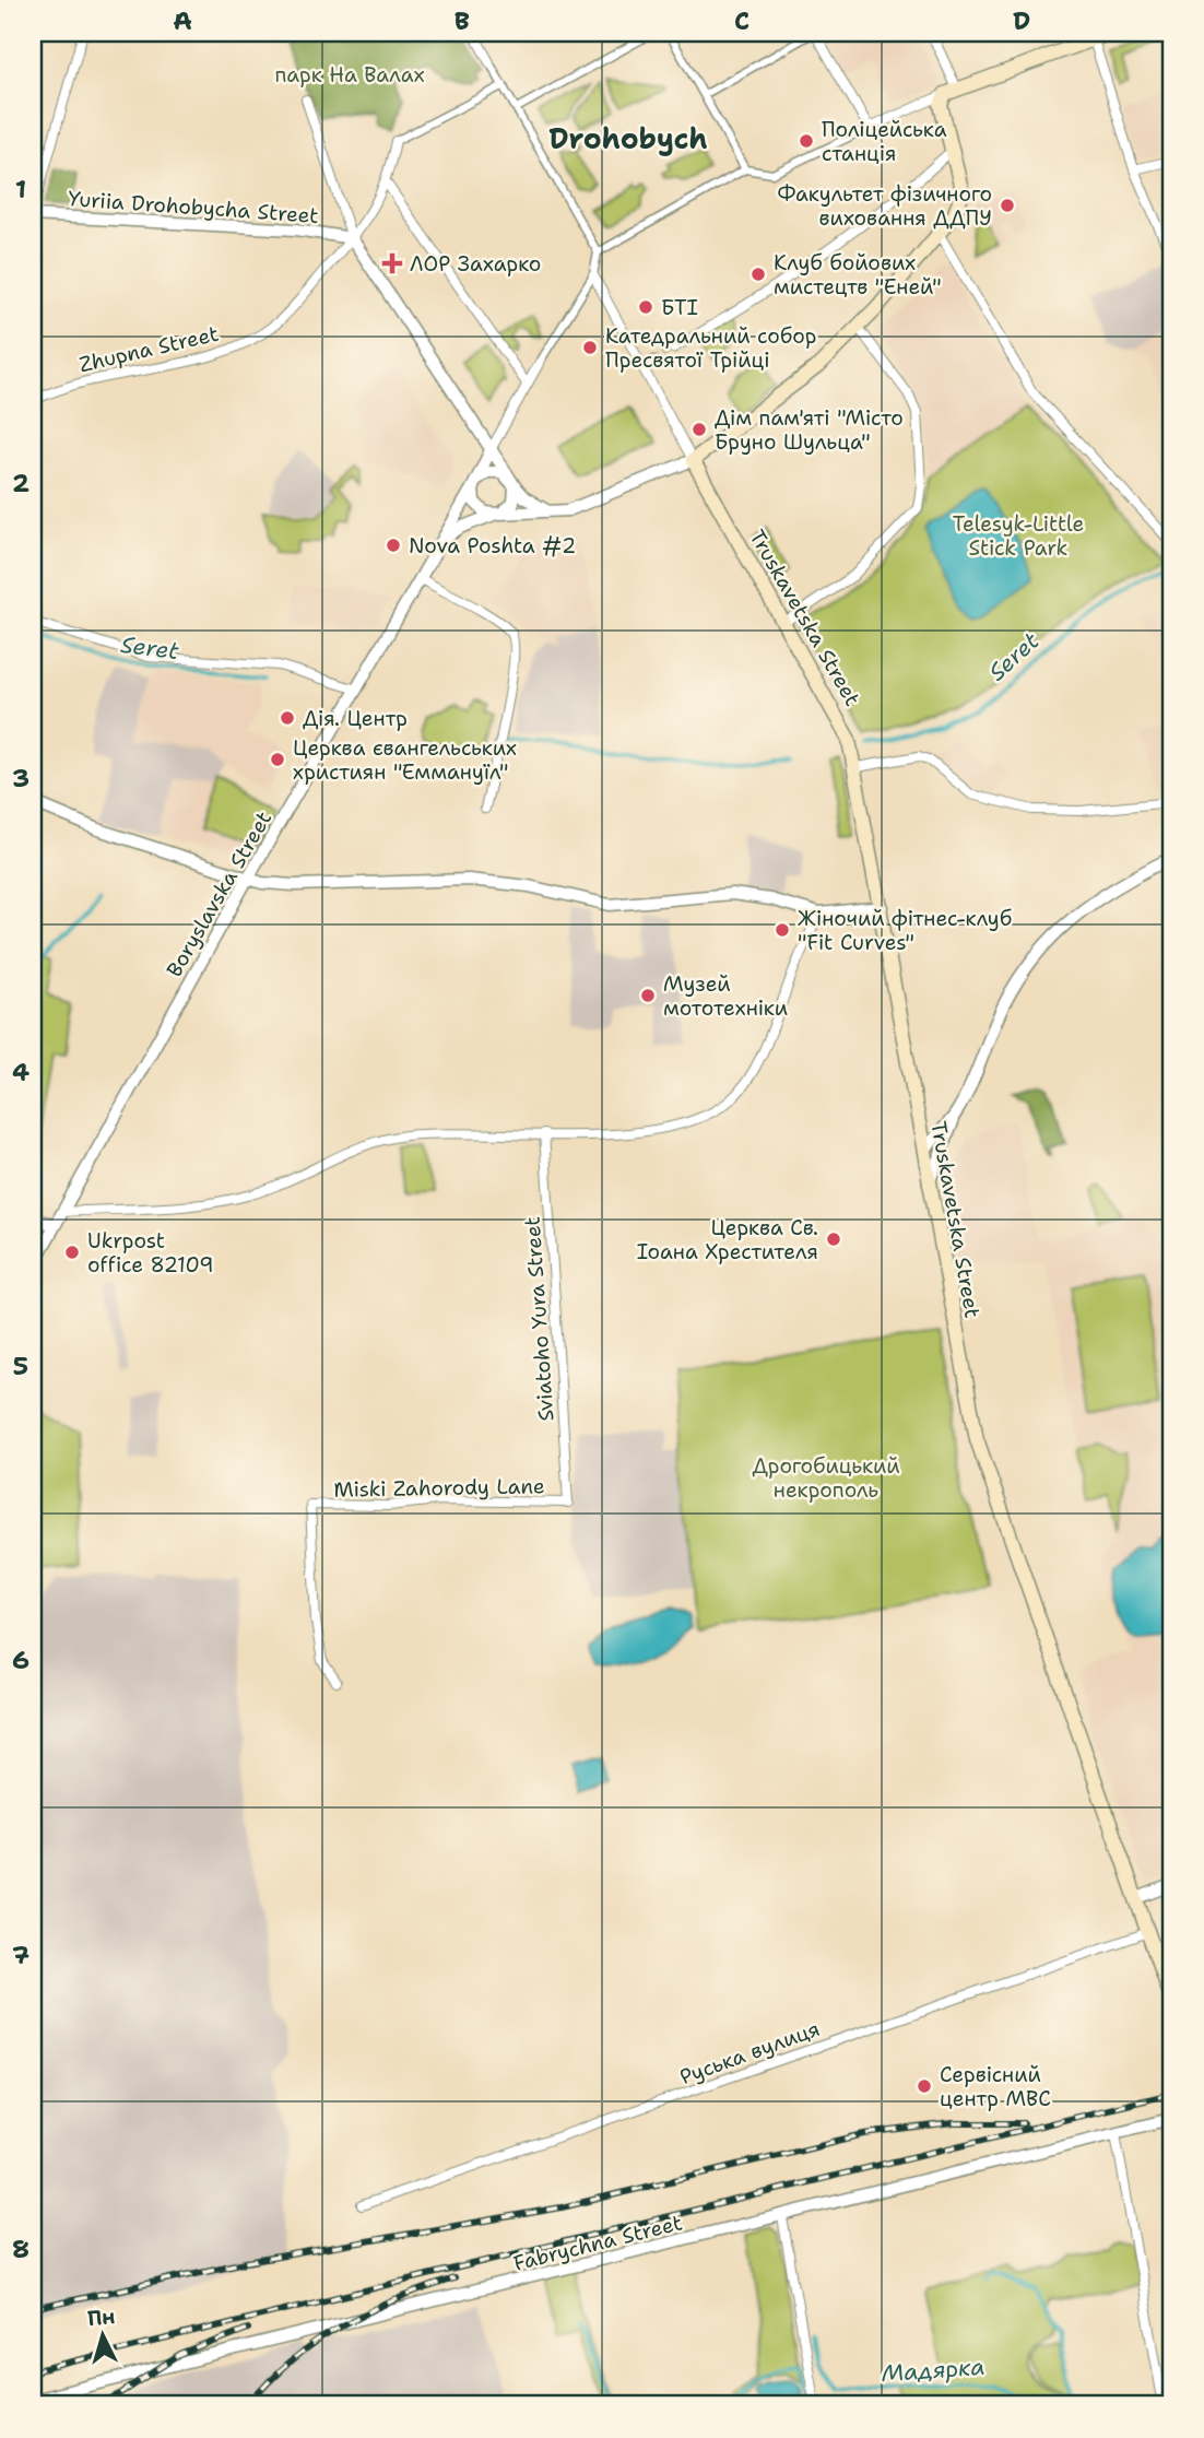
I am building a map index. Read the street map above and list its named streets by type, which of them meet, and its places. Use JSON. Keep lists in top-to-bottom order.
{
  "streets": {
    "main road": ["Truskavetska Street"],
    "street": [
      "Yuriia Drohobycha Street",
      "Zhupna Street",
      "Boryslavska Street",
      "Sviatoho Yura Street",
      "Miski Zahorody Lane",
      "Руська вулиця",
      "Fabrychna Street"
    ]
  },
  "crossings": [
    ["Yuriia Drohobycha Street", "Zhupna Street"],
    ["Truskavetska Street", "Boryslavska Street"],
    ["Truskavetska Street", "Руська вулиця"],
    ["Sviatoho Yura Street", "Miski Zahorody Lane"]
  ],
  "districts": ["Drohobych"],
  "water": ["Seret", "Мадярка"],
  "parks": ["парк На Валах", "Telesyk-Little Stick Park", "Дрогобицький некрополь"],
  "places": {
    "other": [
      "Поліцейська станція",
      "Факультет фізичного виховання ДДПУ",
      "Клуб бойових мистецтв \"Еней\"",
      "БТІ",
      "Катедральний собор Пресвятої Трійці",
      "Дім пам'яті \"Місто Бруно Шульца\"",
      "Nova Poshta #2",
      "Дія. Центр",
      "Церква євангельських християн \"Еммануїл\"",
      "Жіночий фітнес-клуб \"Fit Curves\"",
      "Музей мототехніки",
      "Церква Св. Іоана Хрестителя",
      "Ukrpost office 82109",
      "Сервісний центр МВС"
    ],
    "health": ["ЛОР Захарко"]
  },
  "north": "top",
  "grid": {
    "columns": [
      "A",
      "B",
      "C",
      "D"
    ],
    "rows": [
      "1",
      "2",
      "3",
      "4",
      "5",
      "6",
      "7",
      "8"
    ]
  }
}
